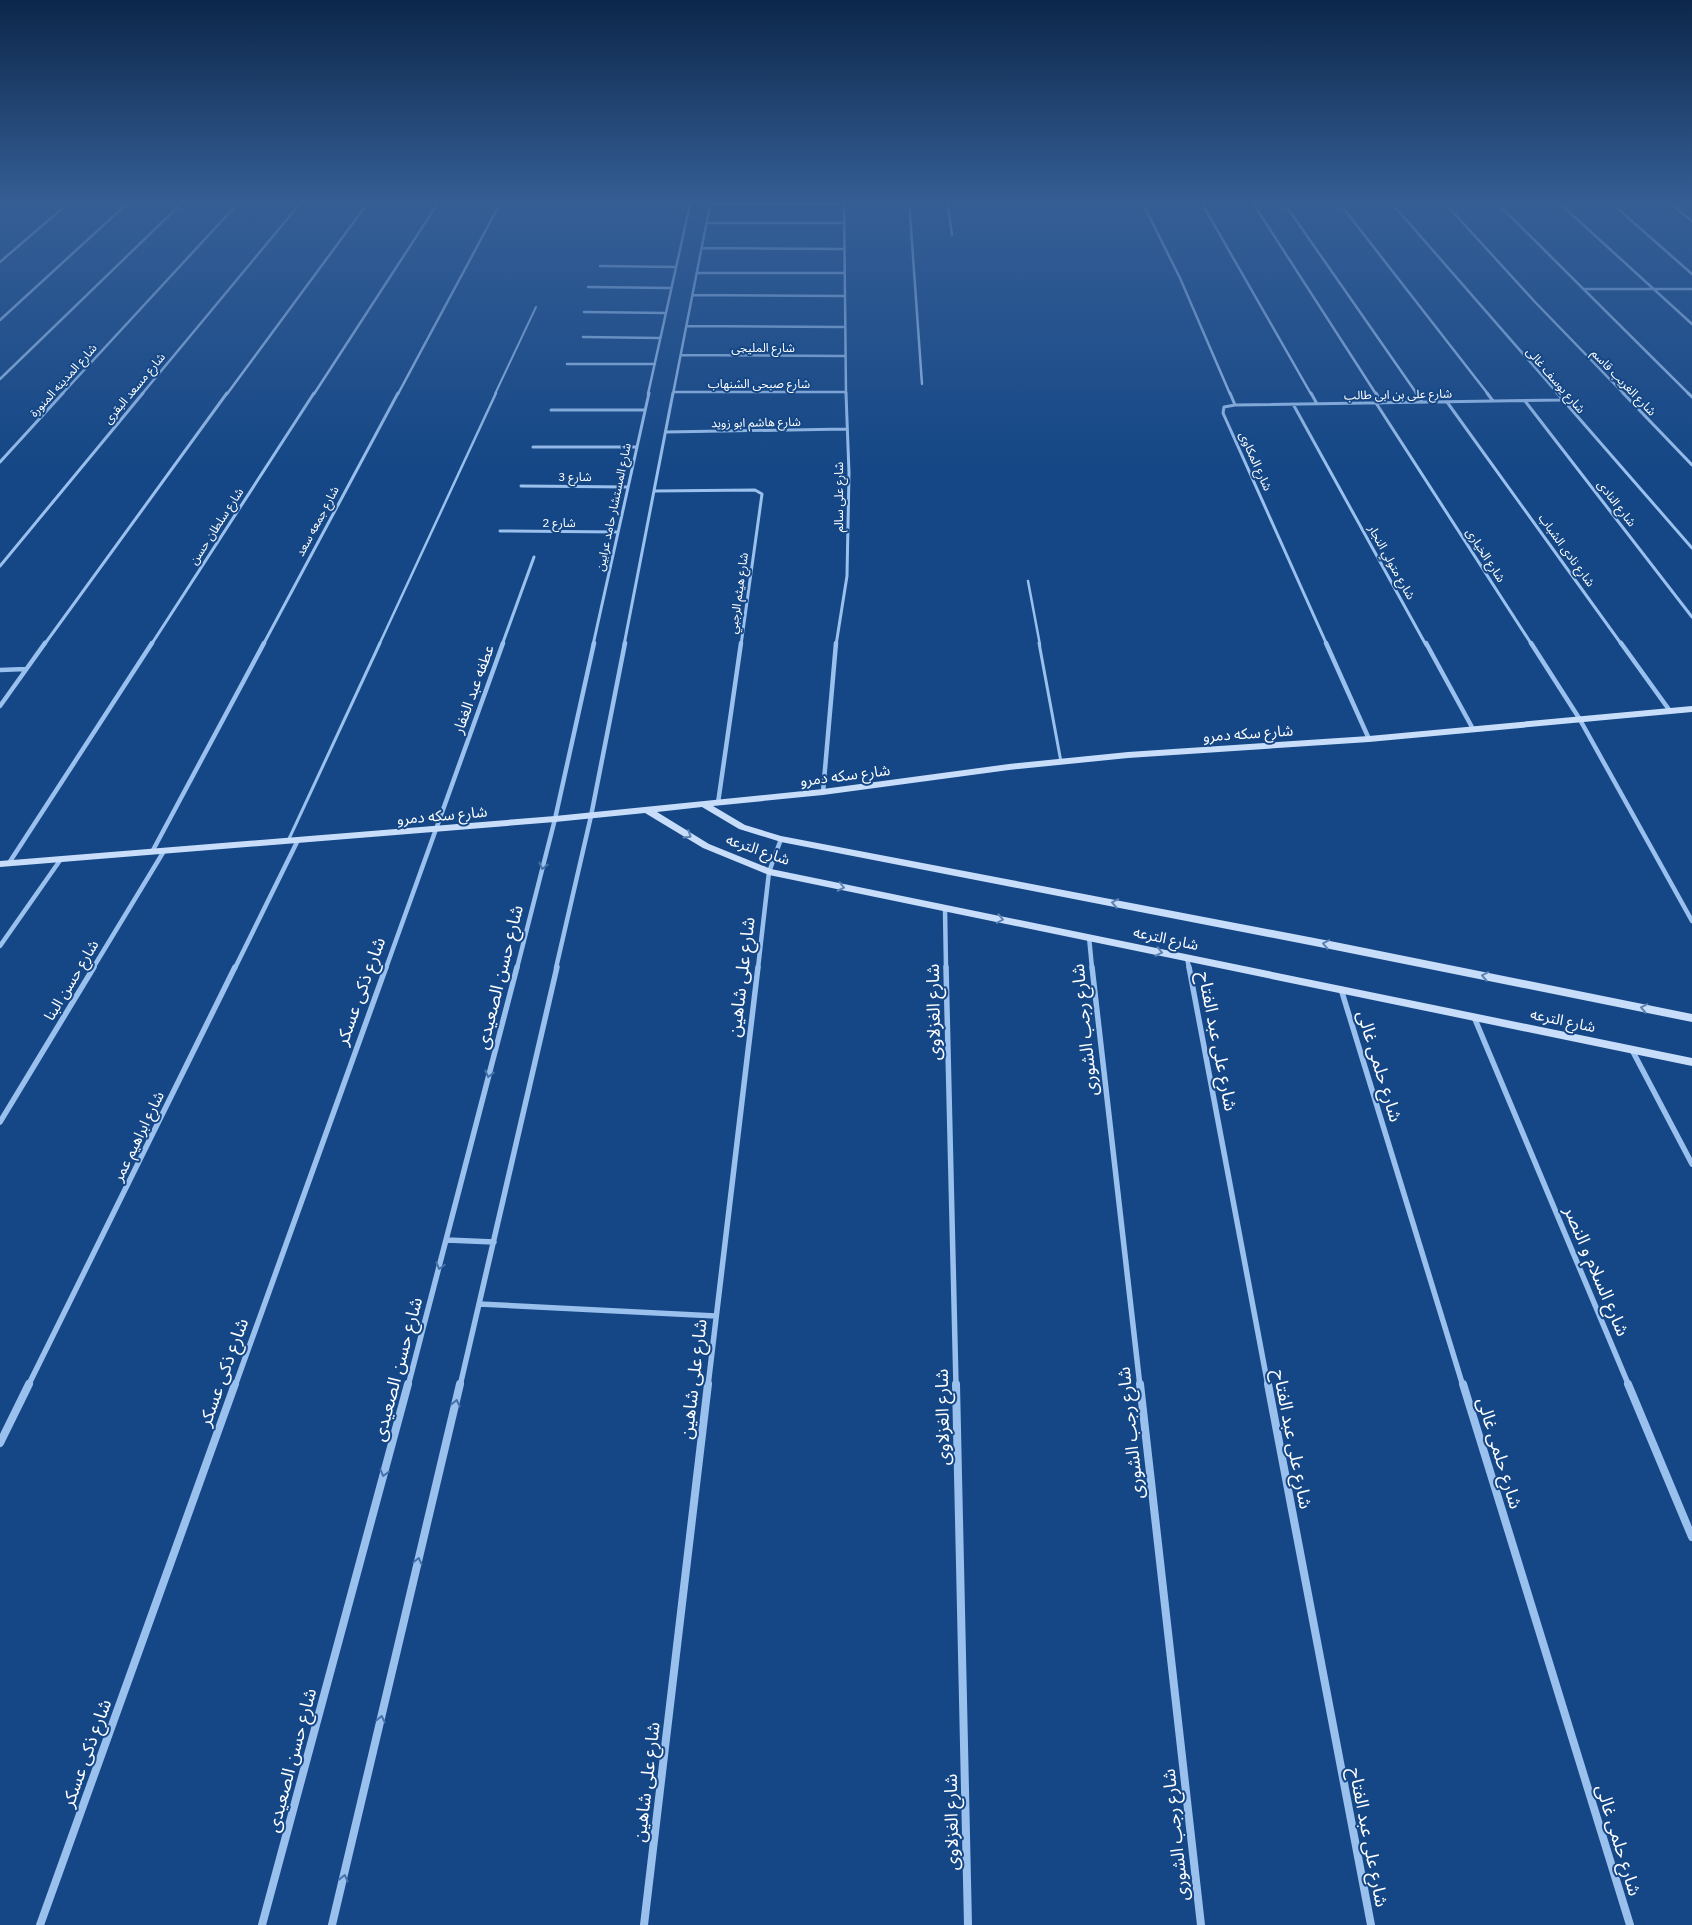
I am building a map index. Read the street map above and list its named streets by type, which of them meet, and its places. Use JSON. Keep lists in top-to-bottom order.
{
  "streets": {
    "main road": ["شارع سكه دمرو", "شارع الترعه"],
    "street": [
      "شارع المليجى",
      "شارع المدينه المنورة",
      "شارع يوسف غالى",
      "شارع الغريب قاسم",
      "شارع صبحى الشنهاب",
      "شارع مسعد البقرى",
      "شارع على بن ابى طالب",
      "شارع هاشم ابو زويد",
      "شارع المكاوى",
      "شارع 3",
      "شارع على سالم",
      "شارع النادى",
      "شارع المستشار حامد عرابين",
      "شارع جمعه سعد",
      "شارع 2",
      "شارع سلطان حسن",
      "شارع نادى الشباب",
      "شارع الخيارى",
      "شارع متولي النجار",
      "شارع هيثم الرجبي",
      "عطفه عبد الغفار",
      "شارع حسن الصعيدى",
      "شارع على شاهين",
      "شارع حسن البنا",
      "شارع ذكى عسكر",
      "شارع الغزلاوى",
      "شارع رجب الشورى",
      "شارع على عبد الفتاح",
      "شارع حلمى غالى",
      "شارع ابراهيم عمر",
      "شارع السلام و النصر"
    ]
  },
  "crossings": [
    ["شارع المليجى", "شارع على سالم"],
    ["شارع يوسف غالى", "شارع على بن ابى طالب"],
    ["شارع صبحى الشنهاب", "شارع على سالم"],
    ["شارع على بن ابى طالب", "شارع المكاوى"],
    ["شارع على بن ابى طالب", "شارع النادى"],
    ["شارع على بن ابى طالب", "شارع نادى الشباب"],
    ["شارع على بن ابى طالب", "شارع الخيارى"],
    ["شارع على بن ابى طالب", "شارع متولي النجار"],
    ["شارع هاشم ابو زويد", "شارع على سالم"],
    ["شارع المكاوى", "شارع سكه دمرو"],
    ["شارع 3", "شارع المستشار حامد عرابين"],
    ["شارع على سالم", "شارع سكه دمرو"],
    ["شارع المستشار حامد عرابين", "شارع 2"],
    ["شارع المستشار حامد عرابين", "شارع سكه دمرو"],
    ["شارع المستشار حامد عرابين", "شارع حسن الصعيدى"],
    ["شارع جمعه سعد", "شارع سكه دمرو"],
    ["شارع سلطان حسن", "شارع سكه دمرو"],
    ["شارع نادى الشباب", "شارع سكه دمرو"],
    ["شارع الخيارى", "شارع سكه دمرو"],
    ["شارع متولي النجار", "شارع سكه دمرو"],
    ["شارع هيثم الرجبي", "شارع سكه دمرو"],
    ["عطفه عبد الغفار", "شارع سكه دمرو"],
    ["عطفه عبد الغفار", "شارع ذكى عسكر"],
    ["شارع سكه دمرو", "شارع الترعه"],
    ["شارع سكه دمرو", "شارع حسن الصعيدى"],
    ["شارع سكه دمرو", "شارع حسن البنا"],
    ["شارع سكه دمرو", "شارع ذكى عسكر"],
    ["شارع سكه دمرو", "شارع ابراهيم عمر"],
    ["شارع الترعه", "شارع على شاهين"],
    ["شارع الترعه", "شارع الغزلاوى"],
    ["شارع الترعه", "شارع رجب الشورى"],
    ["شارع الترعه", "شارع على عبد الفتاح"],
    ["شارع الترعه", "شارع حلمى غالى"],
    ["شارع الترعه", "شارع السلام و النصر"]
  ]
}
